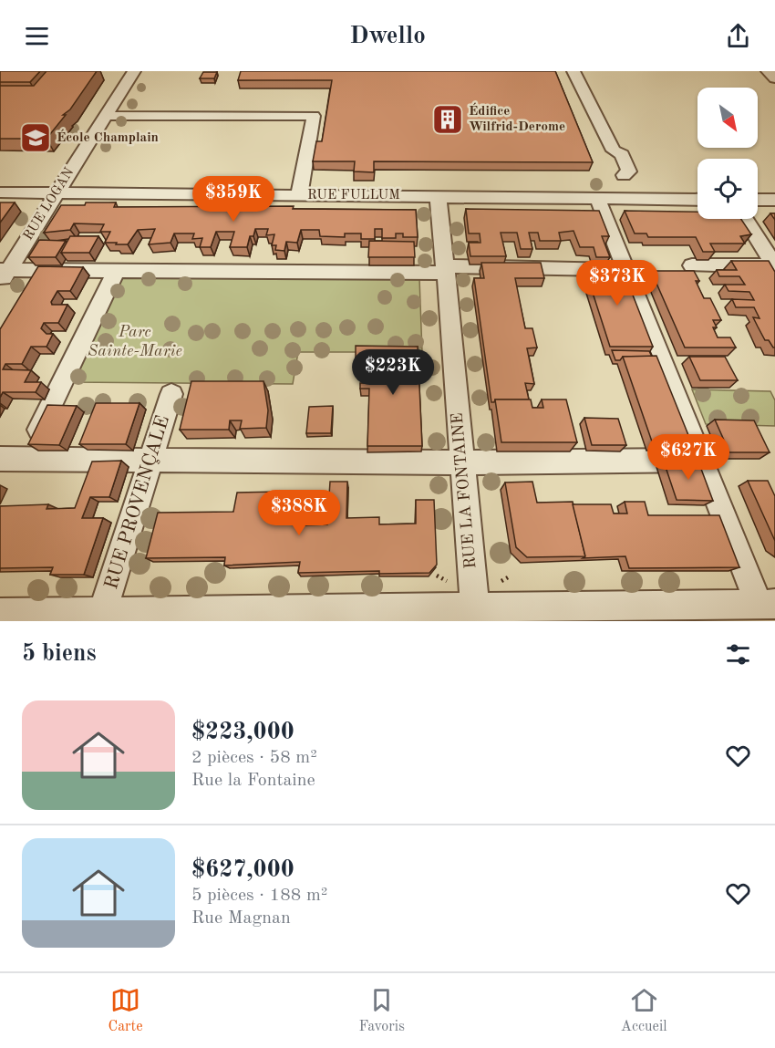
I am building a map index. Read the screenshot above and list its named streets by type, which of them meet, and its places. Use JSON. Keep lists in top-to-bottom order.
{
  "streets": {
    "street": [
      "RUE FULLUM",
      "RUE LOGAN",
      "RUE LA FONTAINE",
      "RUE PROVENÇALE"
    ]
  },
  "crossings": [
    ["RUE FULLUM", "RUE LOGAN"],
    ["RUE FULLUM", "RUE LA FONTAINE"]
  ],
  "parks": ["Parc Sainte-Marie"],
  "places": {
    "building": ["Édifice Wilfrid-Derome"],
    "school or university": ["École Champlain"]
  },
  "north": "bottom right",
  "page": {
    "header": "Dwello",
    "price": [
      "$359K",
      "$373K",
      "$223K",
      "$627K",
      "$388K"
    ],
    "heading": "5 biens",
    "list": [
      {
        "name": "$223,000",
        "note": "2 pièces · 58 m² · Rue la Fontaine"
      },
      {
        "name": "$627,000",
        "note": "5 pièces · 188 m² · Rue Magnan"
      }
    ],
    "tabs": ["Carte", "Favoris", "Accueil"]
  }
}
